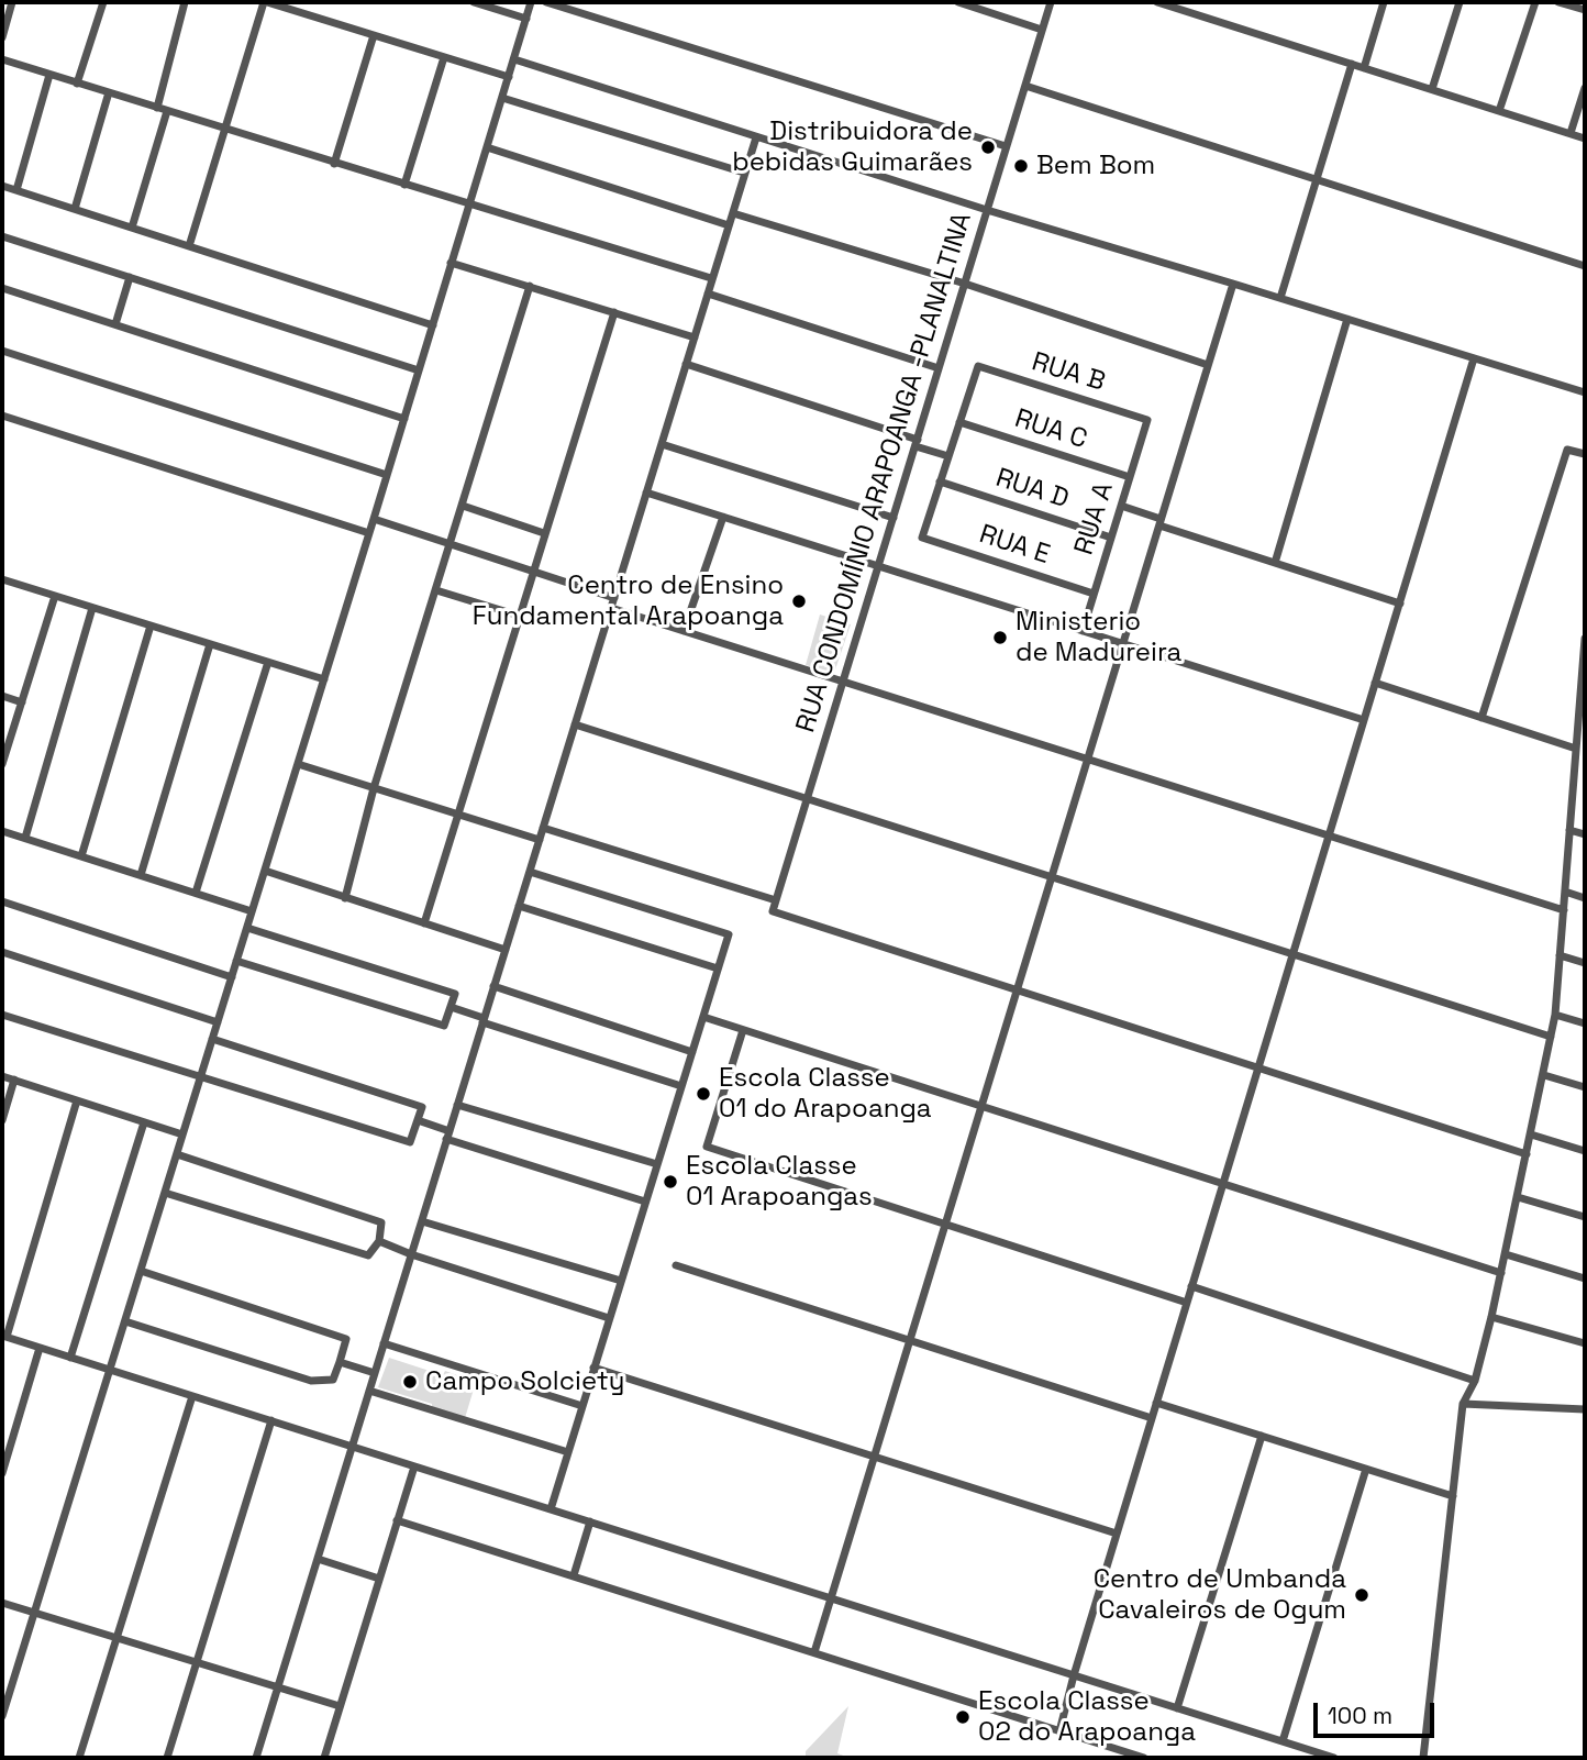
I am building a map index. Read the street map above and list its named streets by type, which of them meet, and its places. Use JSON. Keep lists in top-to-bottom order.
{
  "streets": {
    "street": [
      "RUA B",
      "RUA C",
      "RUA CONDOMÍNIO ARAPOANGA -PLANALTINA",
      "RUA D",
      "RUA A",
      "RUA E"
    ]
  },
  "crossings": [
    ["RUA B", "RUA C"],
    ["RUA B", "RUA A"],
    ["RUA C", "RUA A"],
    ["RUA D", "RUA A"],
    ["RUA D", "RUA E"],
    ["RUA A", "RUA E"]
  ],
  "places": [
    "Distribuidora de bebidas Guimarães",
    "Bem Bom",
    "Centro de Ensino Fundamental Arapoanga",
    "Ministerio de Madureira",
    "Escola Classe 01 do Arapoanga",
    "Escola Classe 01 Arapoangas",
    "Campo Solciety",
    "Centro de Umbanda Cavaleiros de Ogum",
    "Escola Classe 02 do Arapoanga"
  ],
  "scale_bar": "100 m"
}
